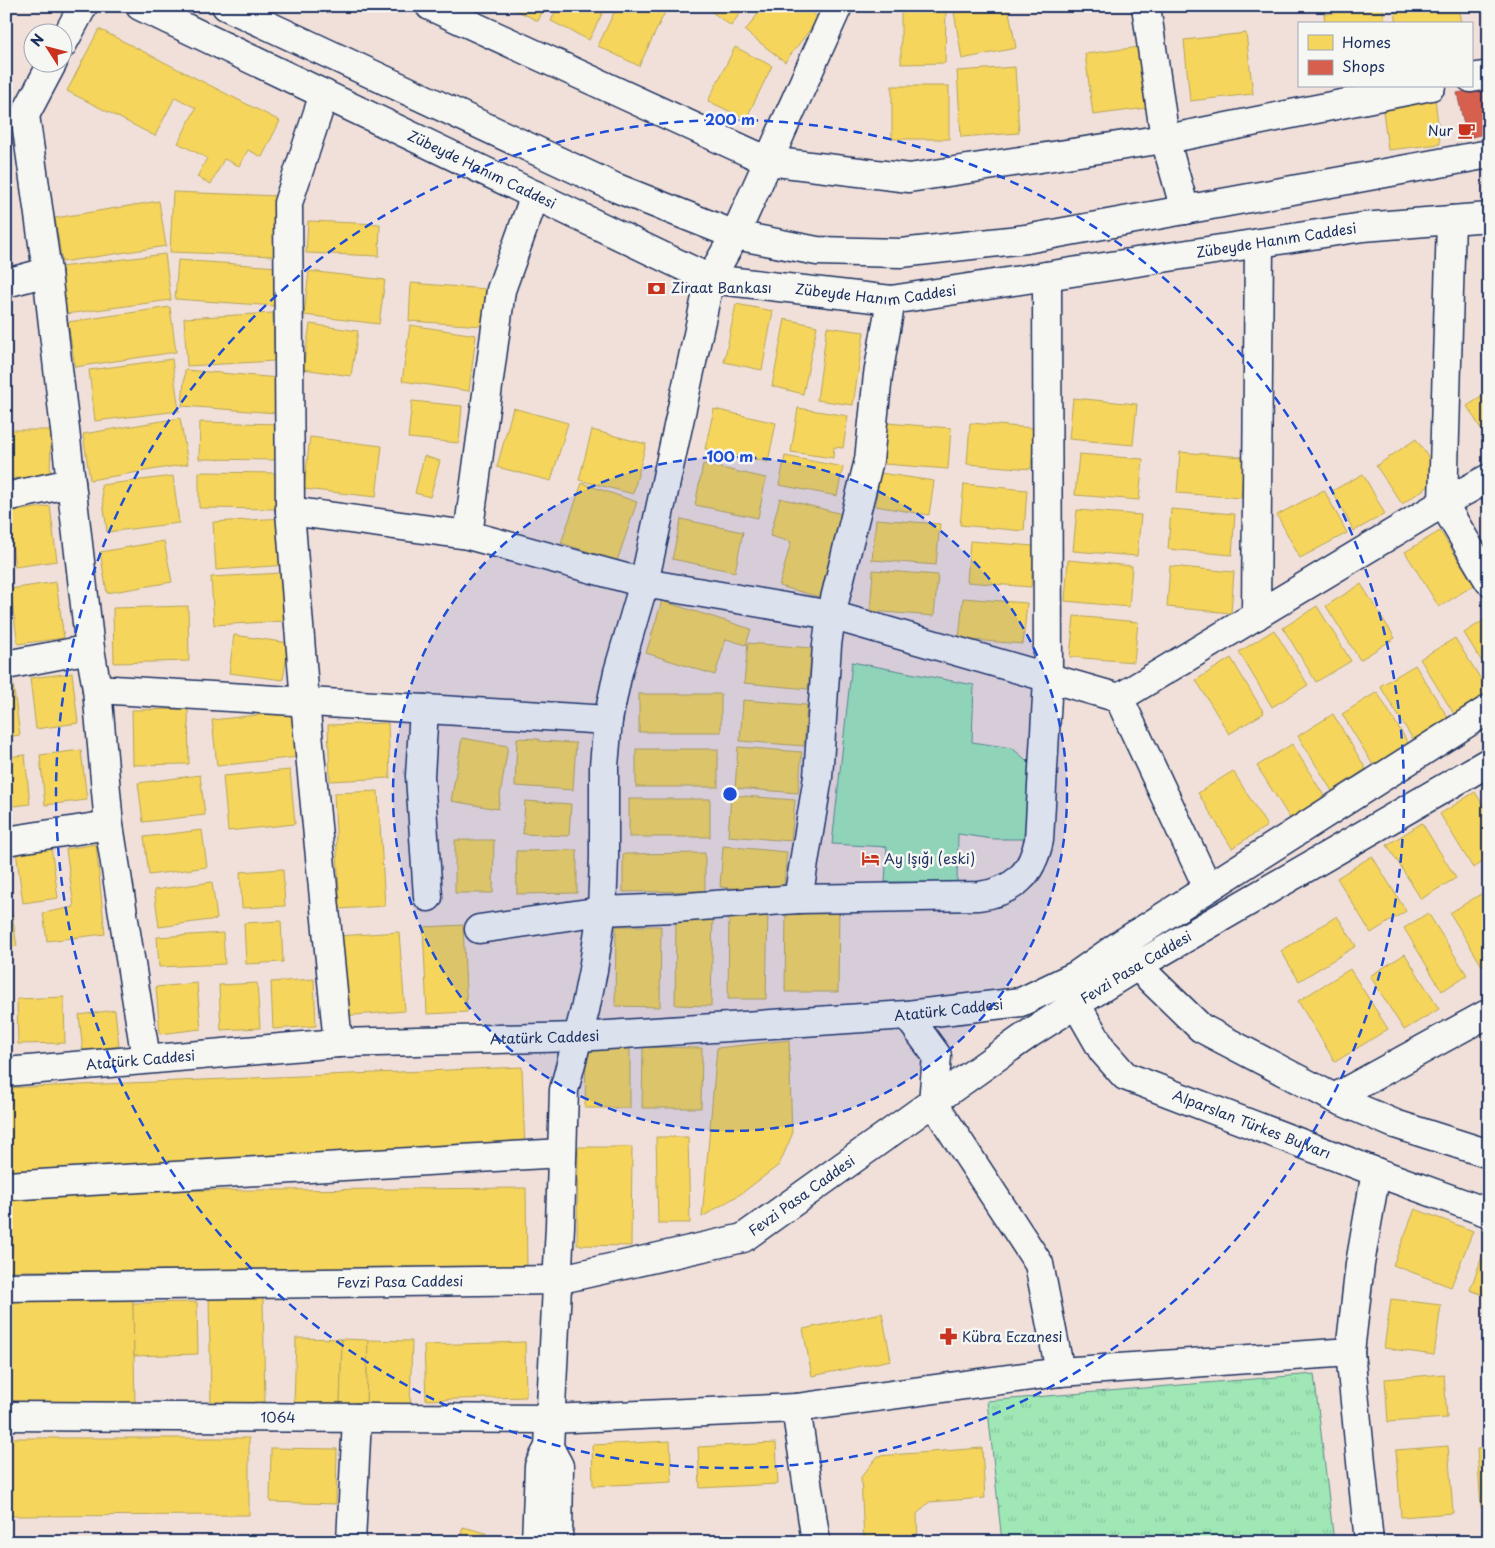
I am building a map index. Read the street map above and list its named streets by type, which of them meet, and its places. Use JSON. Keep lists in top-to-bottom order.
{
  "streets": {
    "street": [
      "Zübeyde Hanım Caddesi",
      "Fevzi Pasa Caddesi",
      "Atatürk Caddesi",
      "Alparslan Türkes Bulvarı",
      "1064"
    ]
  },
  "crossings": [
    ["Fevzi Pasa Caddesi", "Atatürk Caddesi"],
    ["Fevzi Pasa Caddesi", "Alparslan Türkes Bulvarı"]
  ],
  "places": {
    "cafe": ["Nur"],
    "bank": ["Ziraat Bankası"],
    "hotel": ["Ay Işığı (eski)"],
    "pharmacy": ["Kübra Eczanesi"]
  },
  "legend": ["Homes", "Shops"],
  "north": "top left",
  "rings": ["200 m", "100 m"]
}
